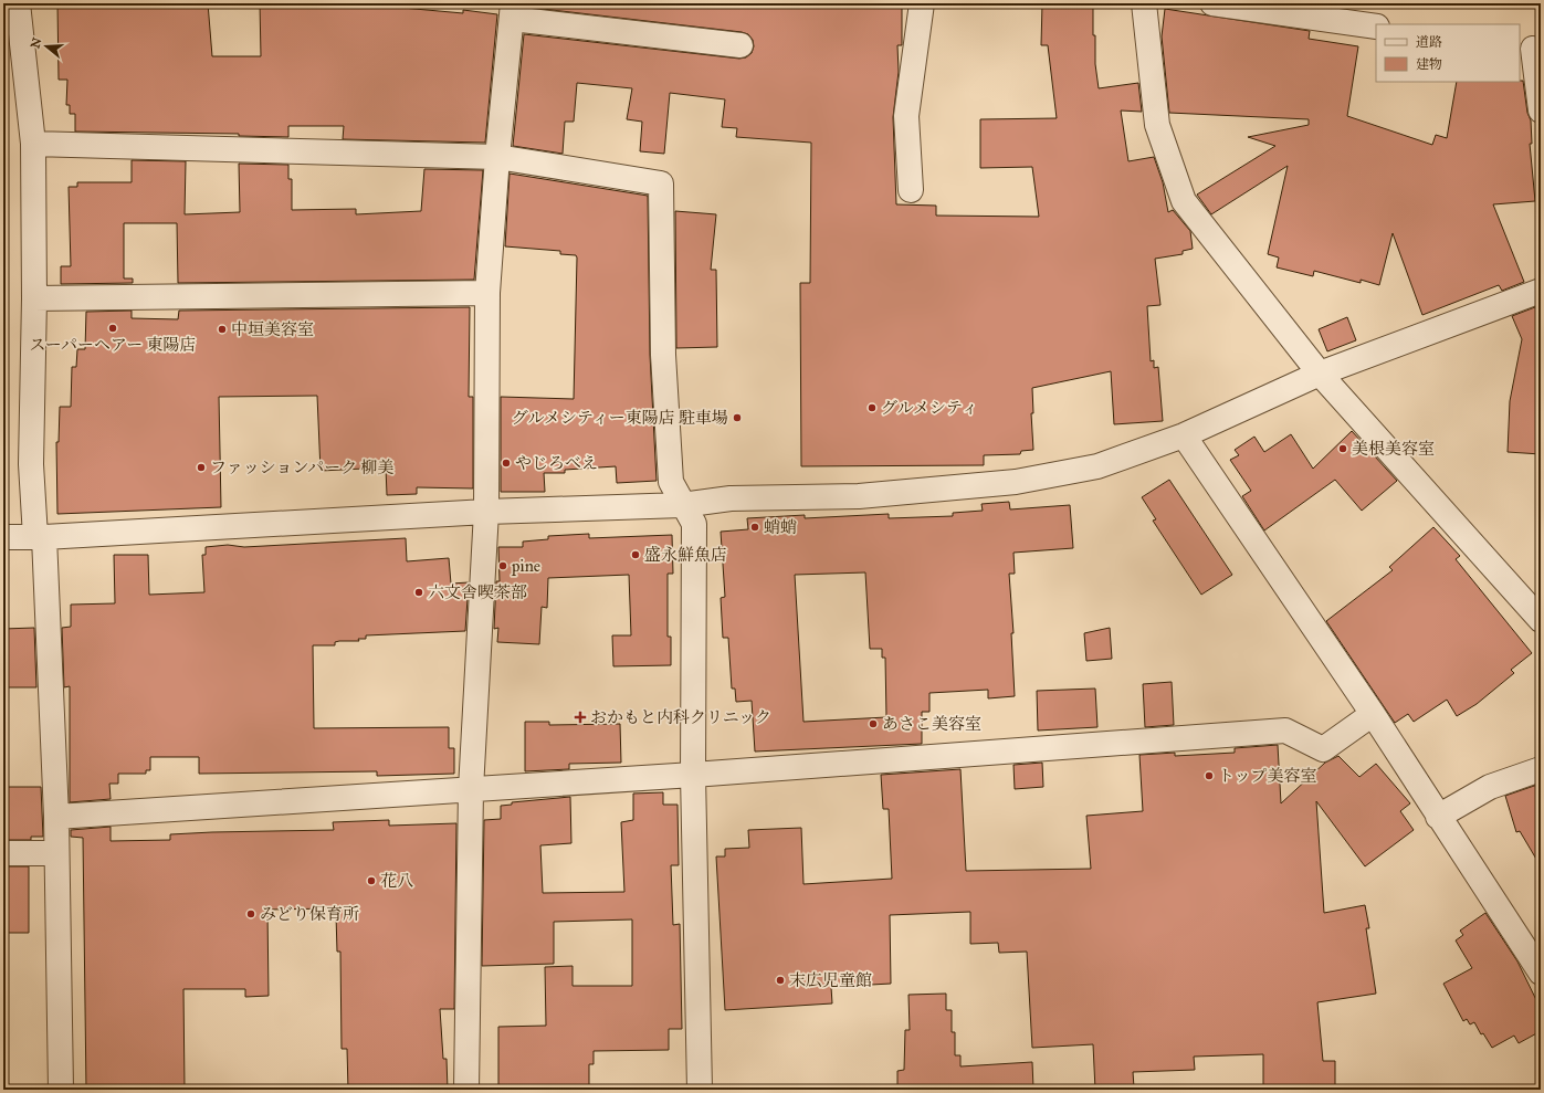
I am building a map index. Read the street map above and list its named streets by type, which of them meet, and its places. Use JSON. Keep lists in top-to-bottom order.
{
  "places": {
    "other": [
      "スーパーヘアー 東陽店",
      "中垣美容室",
      "グルメシティ",
      "グルメシティー東陽店 駐車場",
      "美根美容室",
      "やじろべえ",
      "ファッションパーク 柳美",
      "蛸蛸",
      "盛永鮮魚店",
      "pine",
      "六文舎喫茶部",
      "あさこ美容室",
      "トップ美容室",
      "花八",
      "みどり保育所",
      "末広児童館"
    ],
    "health": ["おかもと内科クリニック"]
  },
  "legend": ["道路", "建物"],
  "north": "left"
}
